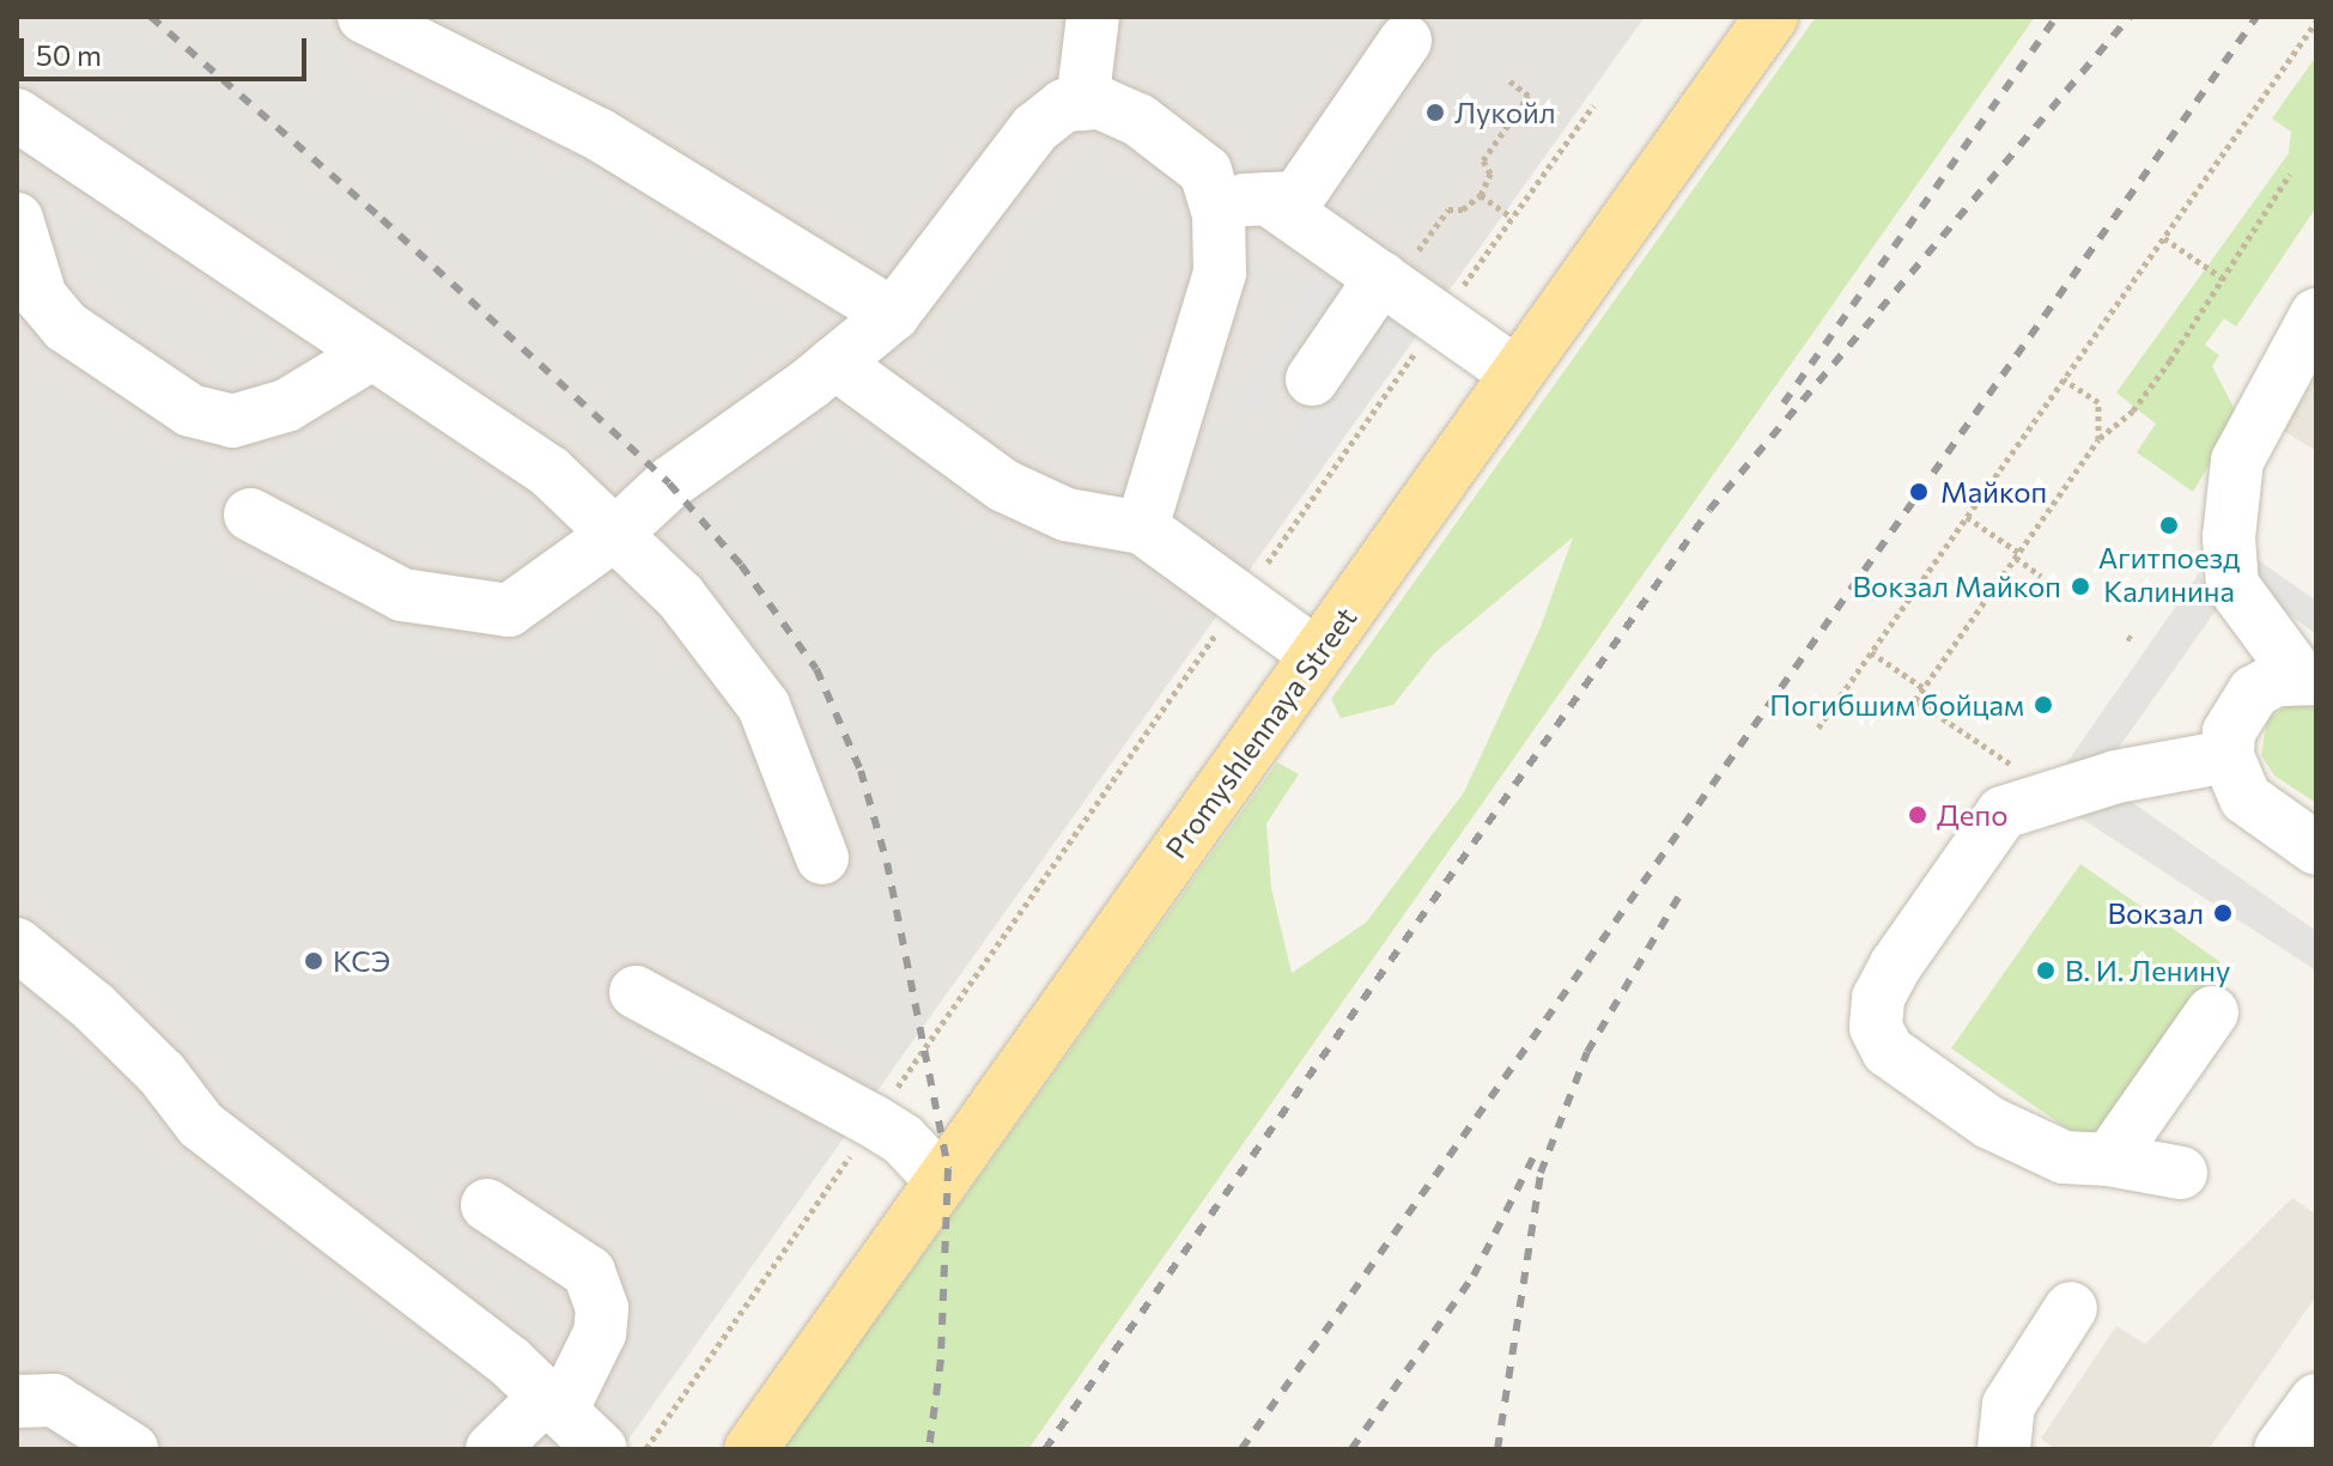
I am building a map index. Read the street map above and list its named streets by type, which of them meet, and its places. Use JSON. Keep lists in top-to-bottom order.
{
  "streets": {
    "main road": ["Promyshlennaya Street"]
  },
  "places": [
    "Лукойл",
    "Майкоп",
    "Агитпоезд Калинина",
    "Вокзал Майкоп",
    "Погибшим бойцам",
    "Депо",
    "Вокзал",
    "КСЭ",
    "В. И. Ленину"
  ],
  "scale_bar": "50 m"
}
